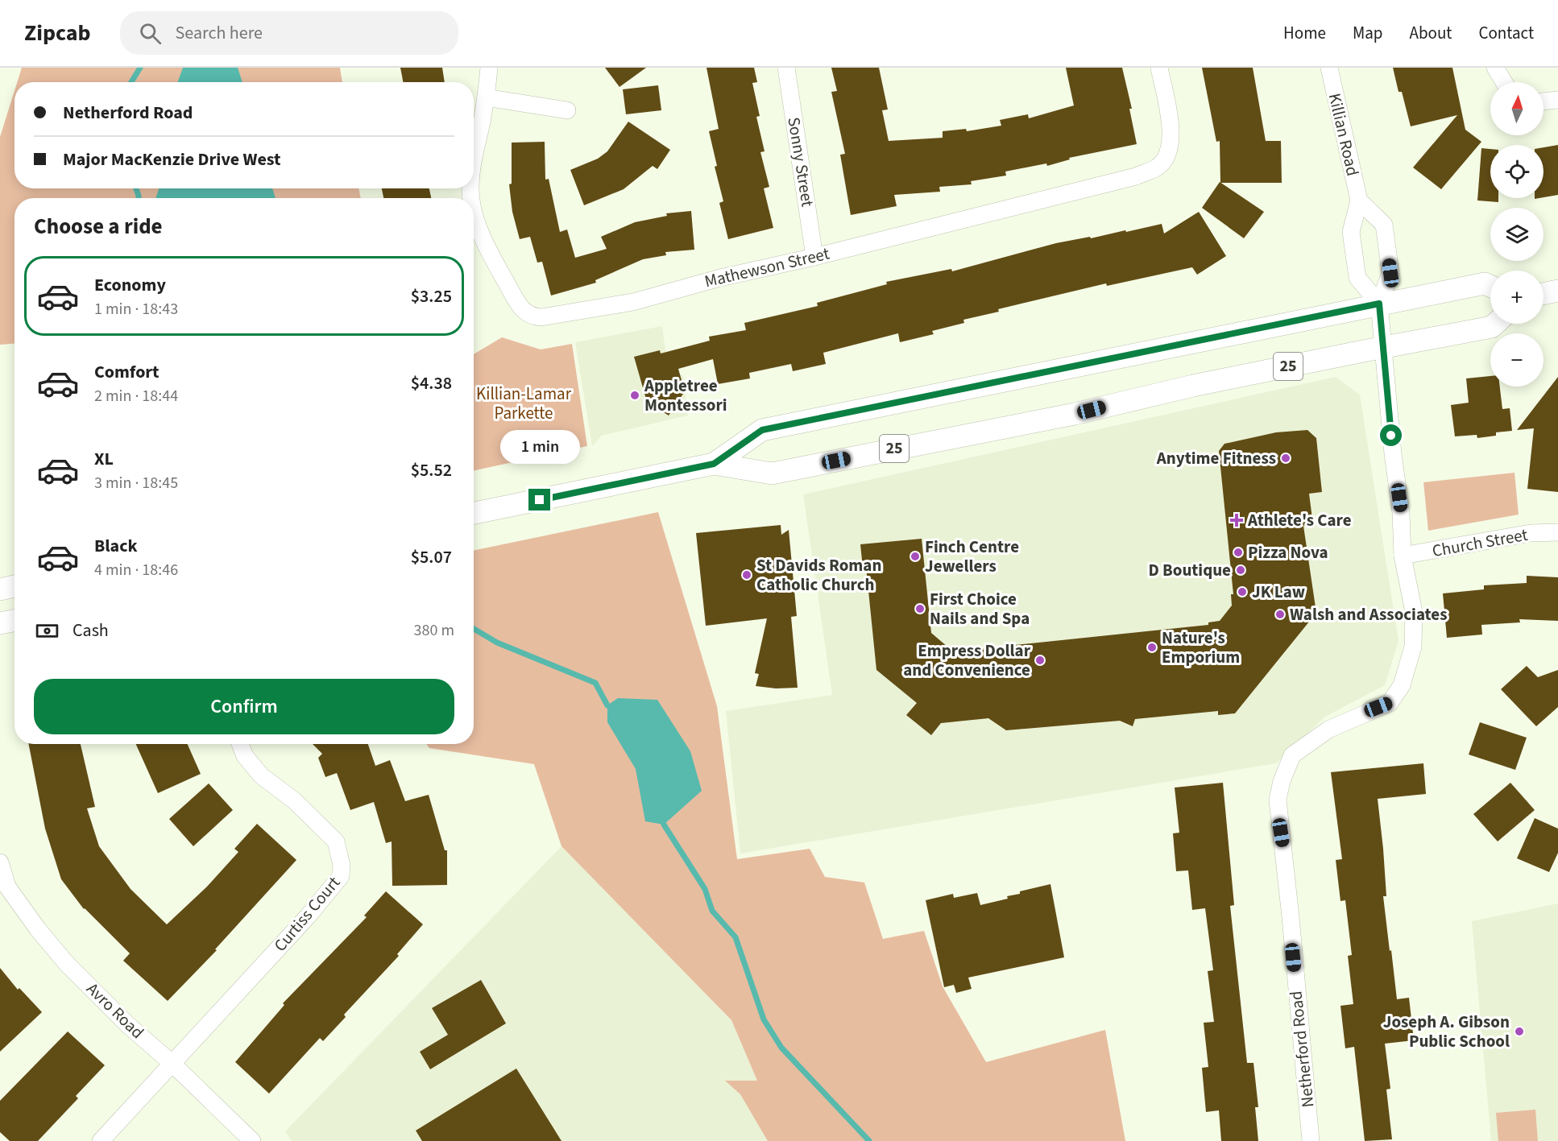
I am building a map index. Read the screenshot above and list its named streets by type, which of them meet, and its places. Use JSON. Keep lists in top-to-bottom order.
{
  "streets": {
    "main road": ["25"],
    "street": [
      "Killian Road",
      "Sonny Street",
      "Mathewson Street",
      "Church Street",
      "Curtiss Court",
      "Avro Road",
      "Netherford Road"
    ]
  },
  "crossings": [
    ["Killian Road", "25"],
    ["Killian Road", "Netherford Road"],
    ["Sonny Street", "Mathewson Street"],
    ["25", "Netherford Road"],
    ["Church Street", "Netherford Road"],
    ["Curtiss Court", "Avro Road"]
  ],
  "parks": ["Killian-Lamar Parkette"],
  "places": {
    "other": [
      "Appletree Montessori",
      "Anytime Fitness",
      "Pizza Nova",
      "Finch Centre Jewellers",
      "D Boutique",
      "St Davids Roman Catholic Church",
      "JK Law",
      "First Choice Nails and Spa",
      "Walsh and Associates",
      "Nature's Emporium",
      "Empress Dollar and Convenience",
      "Joseph A. Gibson Public School"
    ],
    "health": ["Athlete's Care"]
  },
  "north": "top",
  "page": {
    "header": "Zipcab",
    "search": "Search here",
    "nav": [
      "Home",
      "Map",
      "About",
      "Contact"
    ],
    "map_buttons": ["+", "−"],
    "banner": ["Netherford Road", "Major MacKenzie Drive West"],
    "heading": "Choose a ride",
    "list": [
      {
        "name": "Economy",
        "note": "1 min · 18:43",
        "value": "$3.25"
      },
      {
        "name": "Comfort",
        "note": "2 min · 18:44",
        "value": "$4.38"
      },
      {
        "name": "XL",
        "note": "3 min · 18:45",
        "value": "$5.52"
      },
      {
        "name": "Black",
        "note": "4 min · 18:46",
        "value": "$5.07"
      }
    ],
    "bubble": "1 min",
    "pay": ["Cash", "380 m"],
    "buttons": "Confirm"
  }
}
